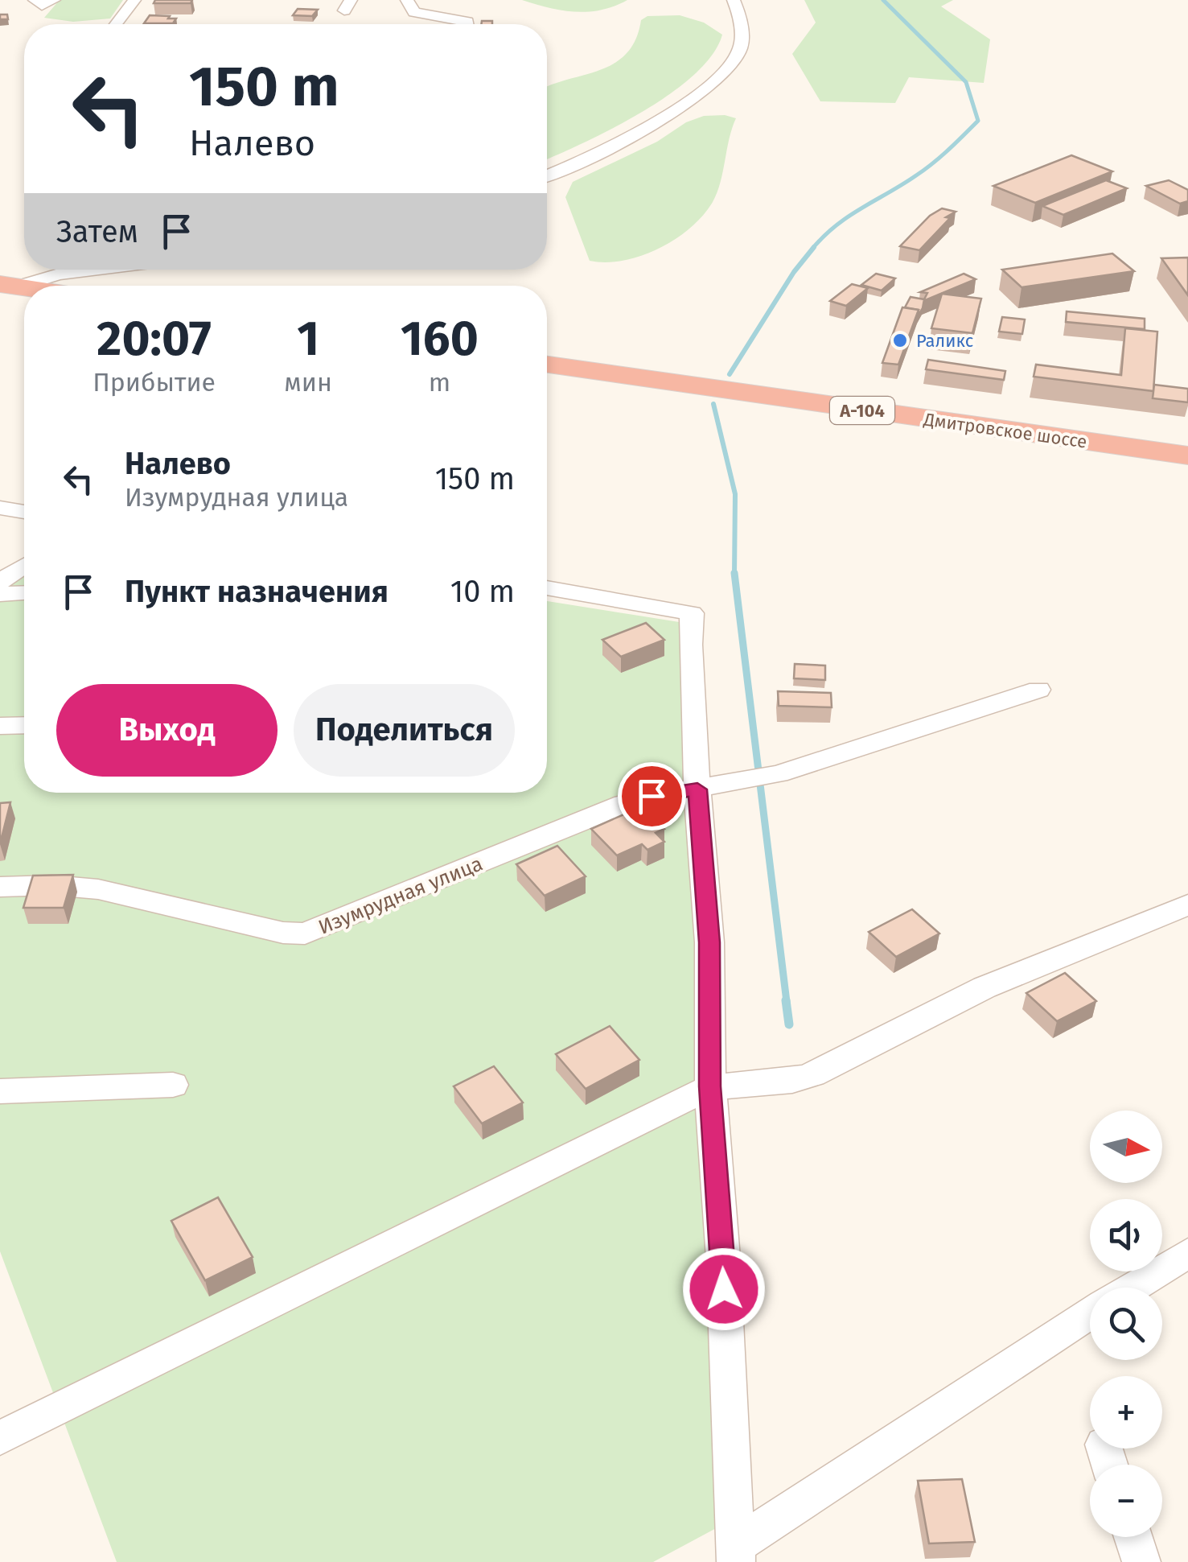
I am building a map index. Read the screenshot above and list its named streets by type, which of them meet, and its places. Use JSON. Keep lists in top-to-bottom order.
{
  "streets": {
    "highway": ["А-104", "Дмитровское шоссе"],
    "street": ["Изумрудная улица"]
  },
  "places": ["Раликс"],
  "north": "right",
  "page": {
    "turn": ["150 m", "Налево"],
    "then": "Затем",
    "eta": [
      "20:07",
      "Прибытие",
      "1",
      "мин",
      "160",
      "m"
    ],
    "list": [
      {
        "name": "Налево",
        "note": "Изумрудная улица",
        "value": "150 m"
      },
      {
        "name": "Пункт назначения",
        "value": "10 m"
      }
    ],
    "buttons": ["Выход", "Поделиться"],
    "map_buttons": ["+", "−"]
  }
}
